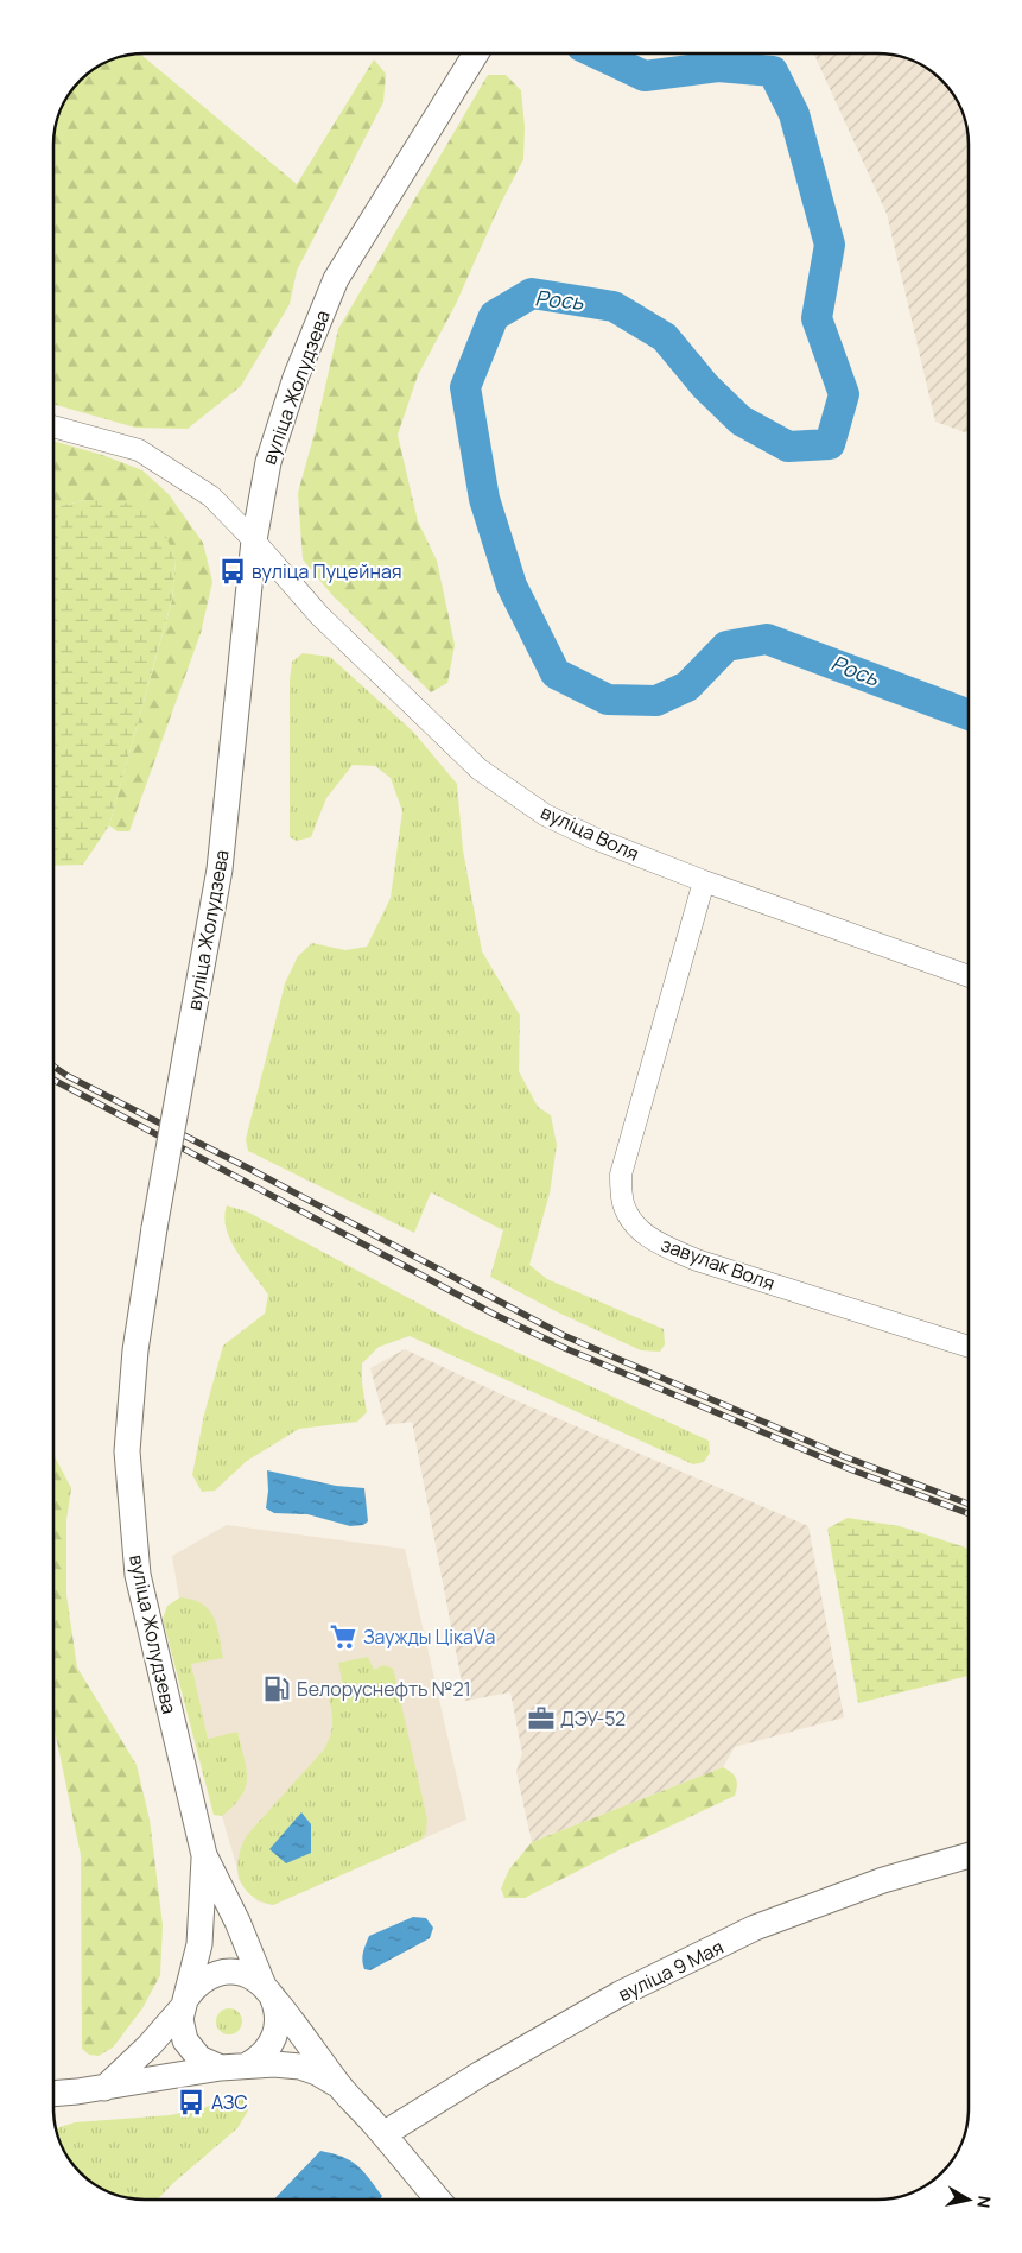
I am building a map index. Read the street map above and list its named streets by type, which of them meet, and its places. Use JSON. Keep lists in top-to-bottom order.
{
  "streets": {
    "main road": ["вуліца Жолудзева", "вуліца 9 Мая"],
    "street": ["вуліца Воля", "завулак Воля"]
  },
  "crossings": [
    ["вуліца Жолудзева", "вуліца Воля"],
    ["вуліца Воля", "завулак Воля"]
  ],
  "water": ["Рось"],
  "places": {
    "bus stop": ["вуліца Пуцейная", "АЗС"],
    "supermarket": ["Заужды ЦікаVа"],
    "fuel station": ["Белоруснефть №21"],
    "office": ["ДЭУ-52"]
  },
  "north": "right"
}
